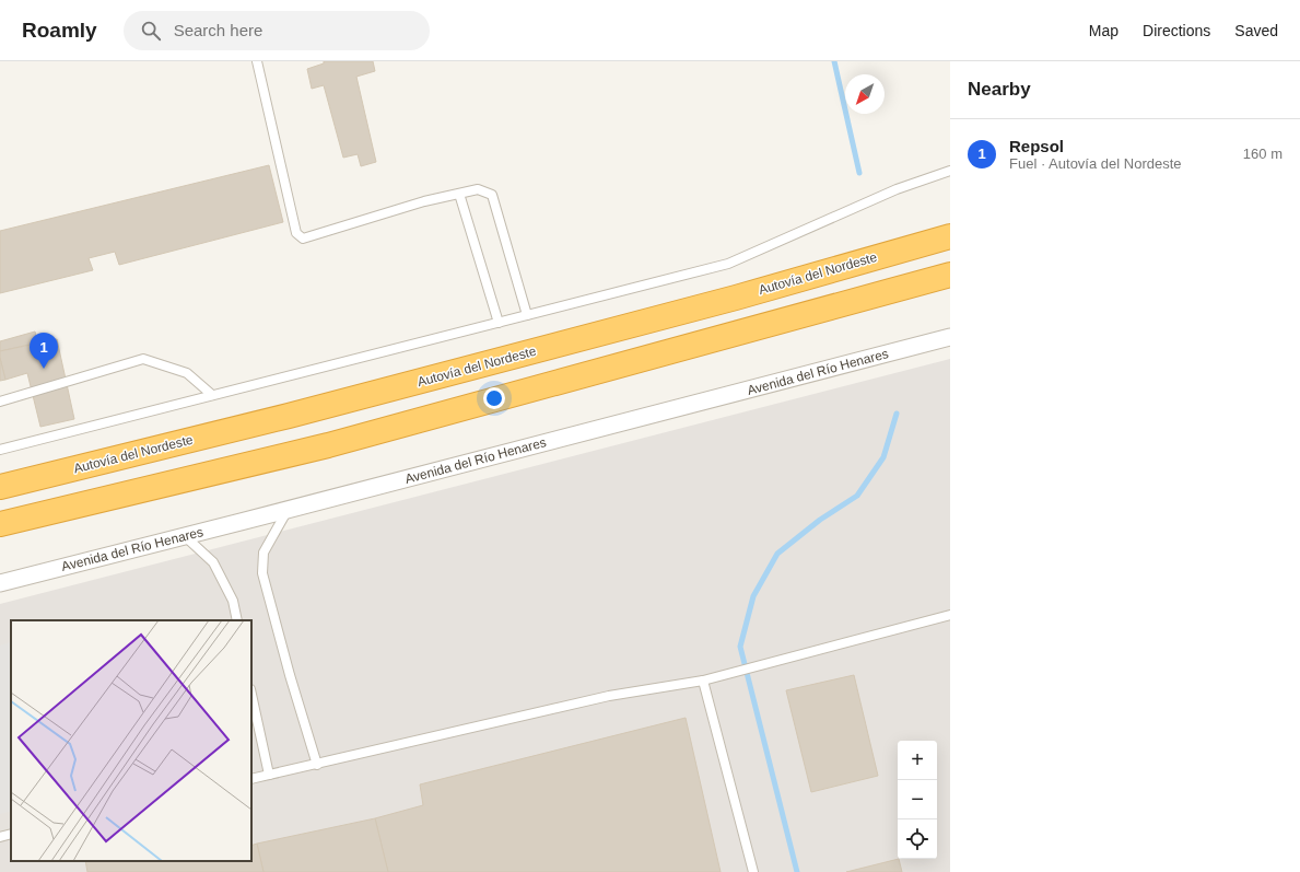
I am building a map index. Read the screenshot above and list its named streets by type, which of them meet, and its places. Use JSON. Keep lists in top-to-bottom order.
{
  "streets": {
    "highway": ["Autovía del Nordeste"],
    "street": ["Avenida del Río Henares"]
  },
  "north": "bottom left",
  "page": {
    "header": "Roamly",
    "search": "Search here",
    "nav": ["Map", "Directions", "Saved"],
    "heading": "Nearby",
    "list": [
      {
        "mark": "1",
        "name": "Repsol",
        "note": "Fuel · Autovía del Nordeste",
        "value": "160 m"
      }
    ],
    "pins": "1",
    "map_buttons": ["+", "−"]
  }
}
